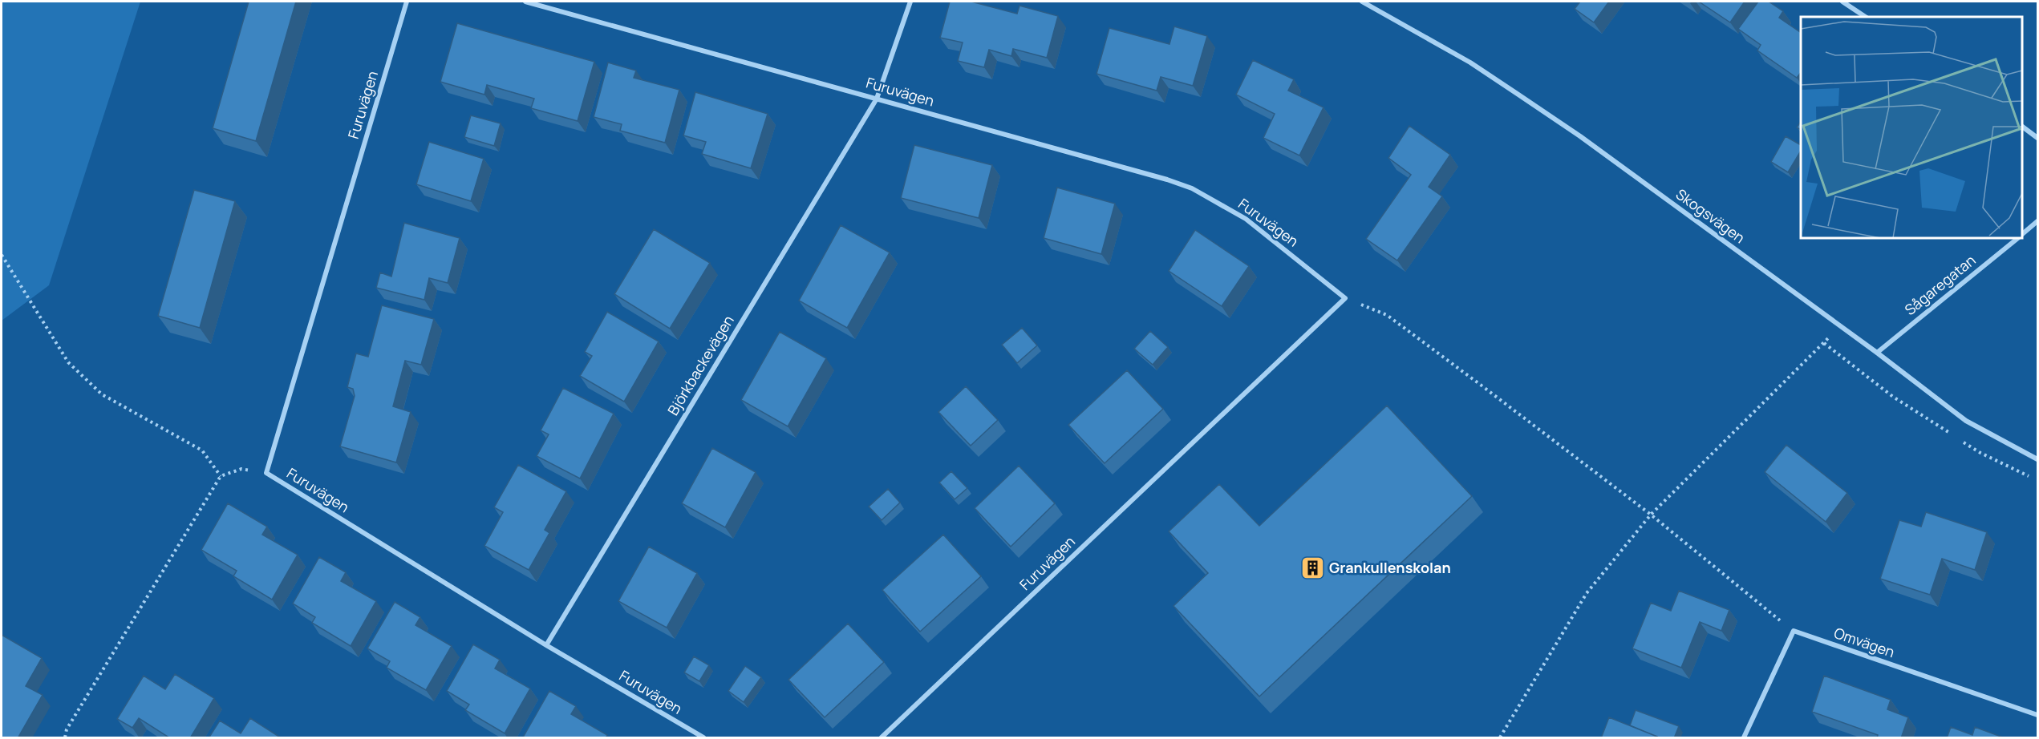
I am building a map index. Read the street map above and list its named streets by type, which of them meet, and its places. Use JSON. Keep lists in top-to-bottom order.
{
  "streets": {
    "street": [
      "Furuvägen",
      "Skogsvägen",
      "Sågaregatan",
      "Björkbackevägen",
      "Omvägen"
    ]
  },
  "crossings": [
    ["Furuvägen", "Björkbackevägen"],
    ["Skogsvägen", "Sågaregatan"]
  ],
  "places": {
    "building": ["Grankullenskolan"]
  }
}
